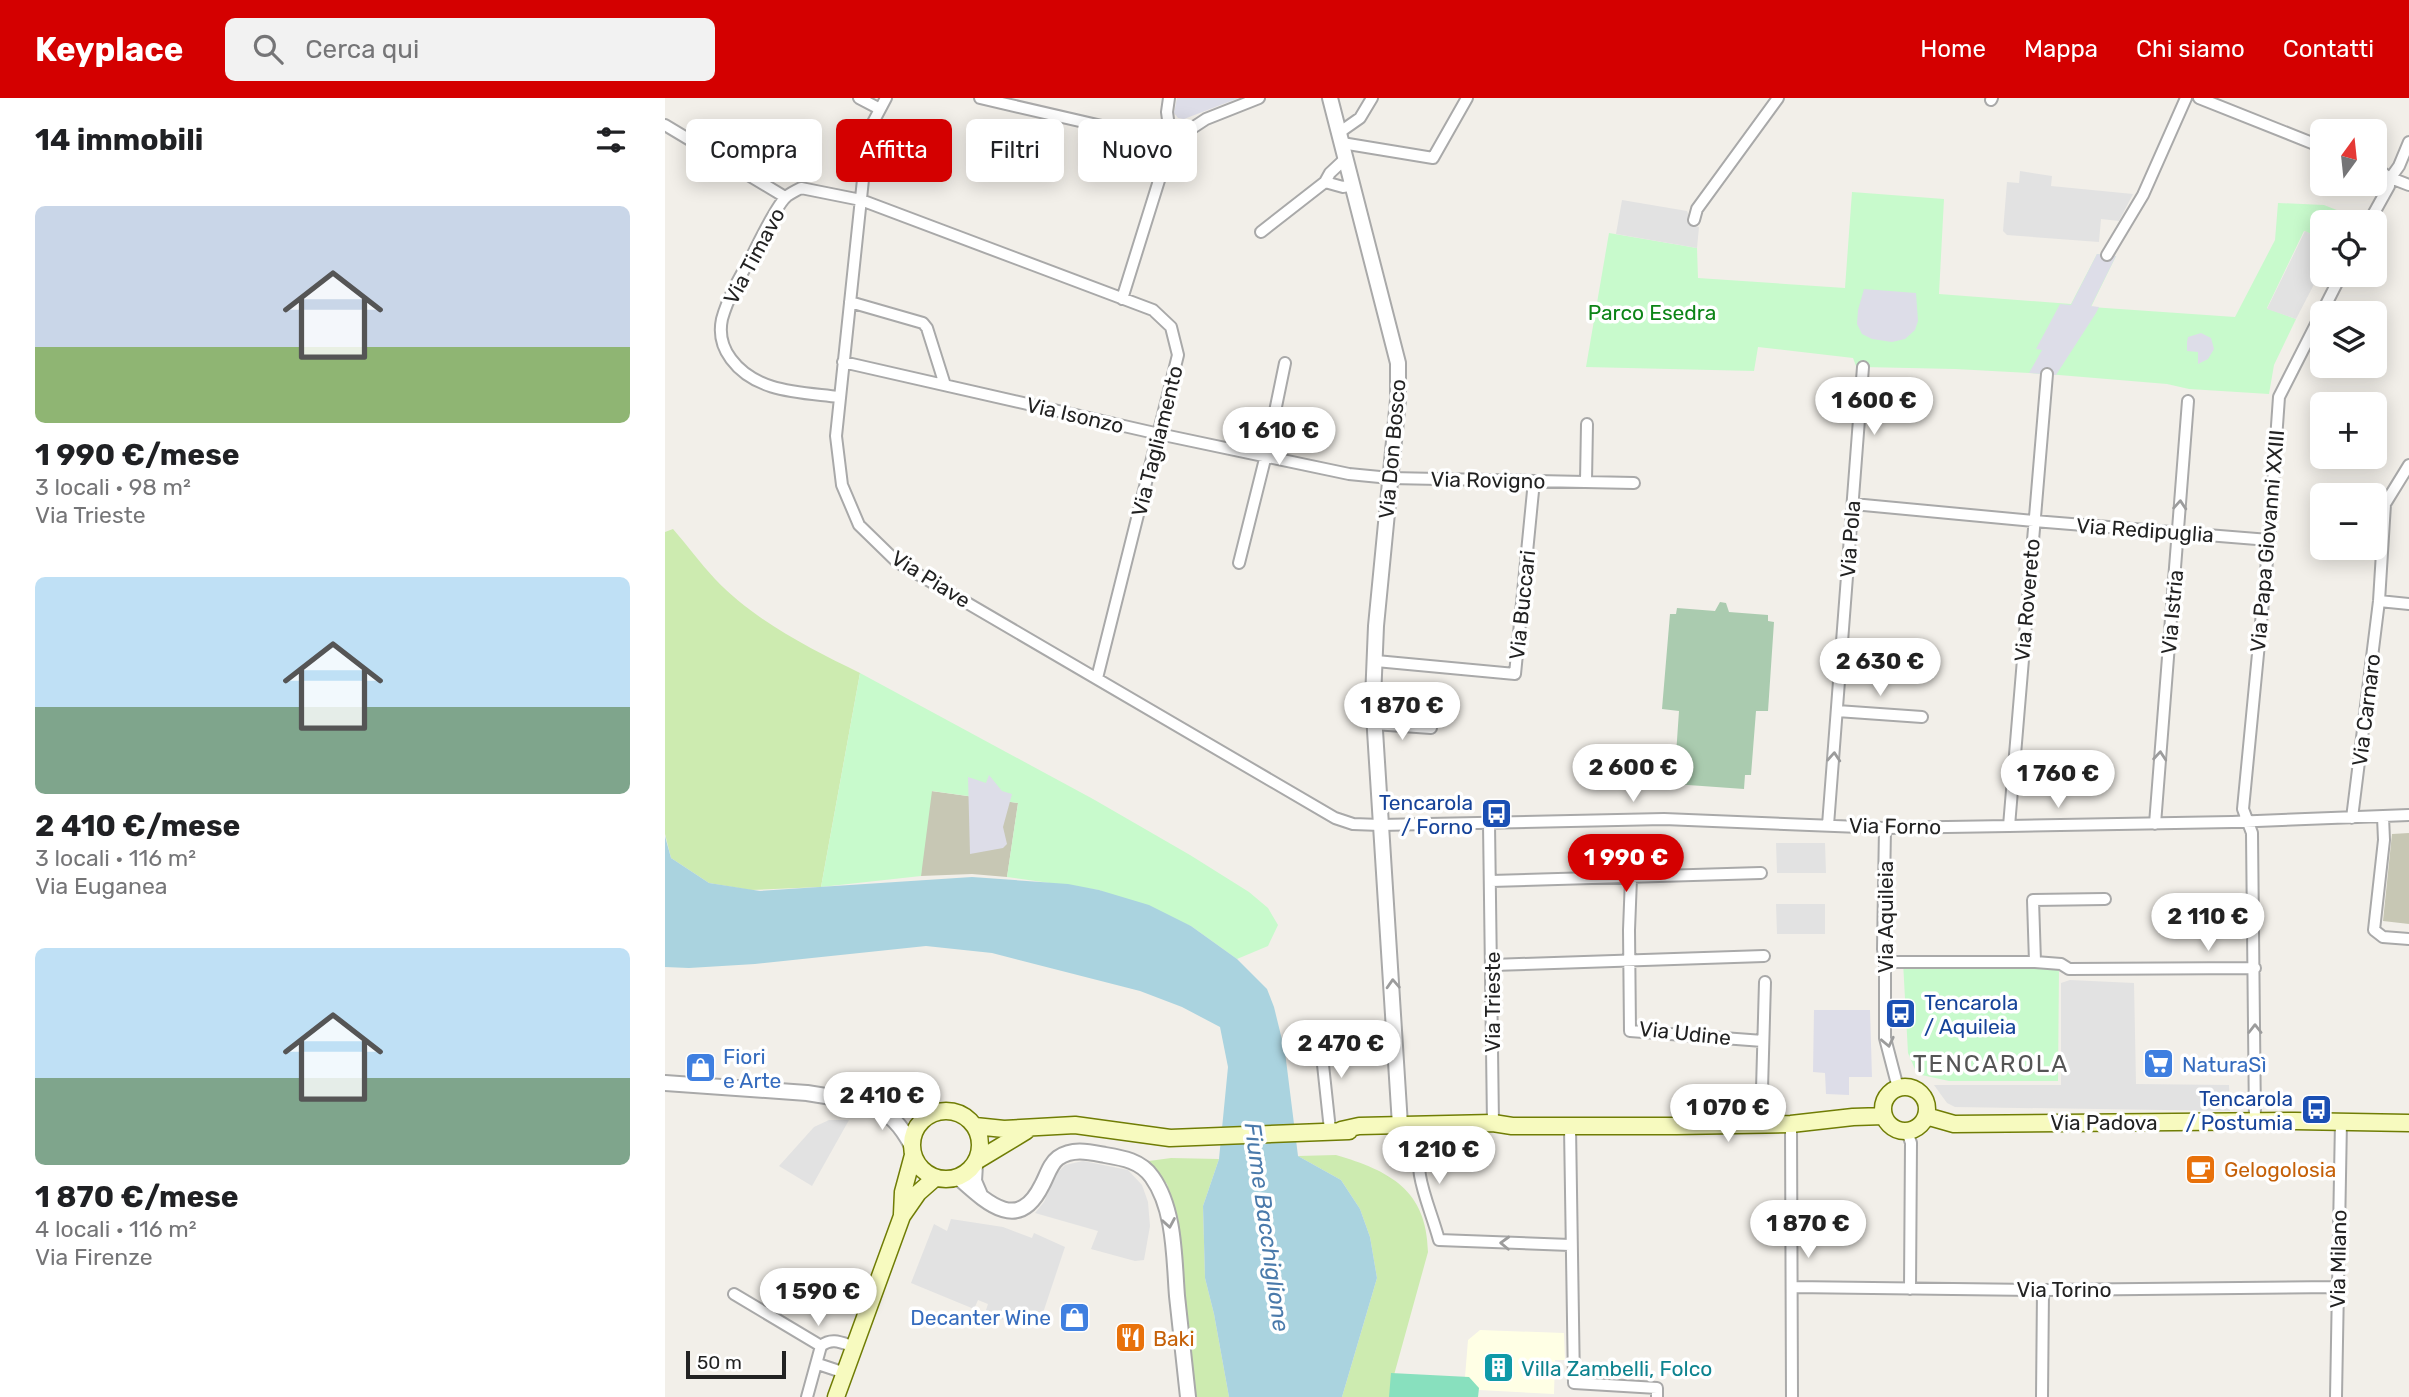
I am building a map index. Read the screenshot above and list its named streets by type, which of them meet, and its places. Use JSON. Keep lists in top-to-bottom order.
{
  "streets": {
    "main road": ["Via Padova"],
    "street": [
      "Via Timavo",
      "Via Isonzo",
      "Via Tagliamento",
      "Via Don Bosco",
      "Via Rovigno",
      "Via Redipuglia",
      "Via Pola",
      "Via Papa Giovanni XXIII",
      "Via Piave",
      "Via Rovereto",
      "Via Buccari",
      "Via Istria",
      "Via Carnaro",
      "Via Forno",
      "Via Aquileia",
      "Via Trieste",
      "Via Udine",
      "Via Milano",
      "Via Torino"
    ]
  },
  "crossings": [
    ["Via Timavo", "Via Tagliamento"],
    ["Via Timavo", "Via Piave"],
    ["Via Isonzo", "Via Tagliamento"],
    ["Via Isonzo", "Via Don Bosco"],
    ["Via Isonzo", "Via Rovigno"],
    ["Via Isonzo", "Via Piave"],
    ["Via Tagliamento", "Via Piave"],
    ["Via Don Bosco", "Via Rovigno"],
    ["Via Don Bosco", "Via Piave"],
    ["Via Don Bosco", "Via Buccari"],
    ["Via Don Bosco", "Via Forno"],
    ["Via Rovigno", "Via Buccari"],
    ["Via Redipuglia", "Via Pola"],
    ["Via Redipuglia", "Via Papa Giovanni XXIII"],
    ["Via Redipuglia", "Via Rovereto"],
    ["Via Redipuglia", "Via Istria"],
    ["Via Pola", "Via Forno"],
    ["Via Papa Giovanni XXIII", "Via Forno"],
    ["Via Papa Giovanni XXIII", "Via Padova"],
    ["Via Piave", "Via Forno"],
    ["Via Rovereto", "Via Forno"],
    ["Via Istria", "Via Forno"],
    ["Via Carnaro", "Via Forno"],
    ["Via Forno", "Via Aquileia"],
    ["Via Forno", "Via Trieste"],
    ["Via Aquileia", "Via Padova"],
    ["Via Padova", "Via Milano"],
    ["Via Milano", "Via Torino"]
  ],
  "one_way": ["Via Istria", "Via Aquileia"],
  "districts": ["TENCAROLA"],
  "water": ["Fiume Bacchiglione"],
  "parks": ["Parco Esedra"],
  "places": {
    "bus stop": ["Tencarola / Forno", "Tencarola / Aquileia", "Tencarola / Postumia"],
    "supermarket": ["NaturaSì"],
    "shop": ["Fiori e Arte", "Decanter Wine"],
    "cafe": ["Gelogolosia"],
    "restaurant": ["Baki"],
    "building": ["Villa Zambelli, Folco"]
  },
  "scale_bar": "50 m",
  "north": "top",
  "page": {
    "header": "Keyplace",
    "search": "Cerca qui",
    "nav": [
      "Home",
      "Mappa",
      "Chi siamo",
      "Contatti"
    ],
    "heading": "14 immobili",
    "map_buttons": ["+", "−"],
    "chip": [
      "Compra",
      "Affitta",
      "Filtri",
      "Nuovo"
    ],
    "list": [
      {
        "name": "1 990 €/mese",
        "note": "3 locali · 98 m² · Via Trieste"
      },
      {
        "name": "2 410 €/mese",
        "note": "3 locali · 116 m² · Via Euganea"
      },
      {
        "name": "1 870 €/mese",
        "note": "4 locali · 116 m² · Via Firenze"
      }
    ],
    "price": [
      "1 600 €",
      "1 610 €",
      "2 630 €",
      "1 870 €",
      "2 600 €",
      "1 760 €",
      "1 990 €",
      "2 110 €",
      "2 470 €",
      "2 410 €",
      "1 070 €",
      "1 210 €",
      "1 870 €",
      "1 590 €"
    ],
    "scale": "50 m"
  }
}
